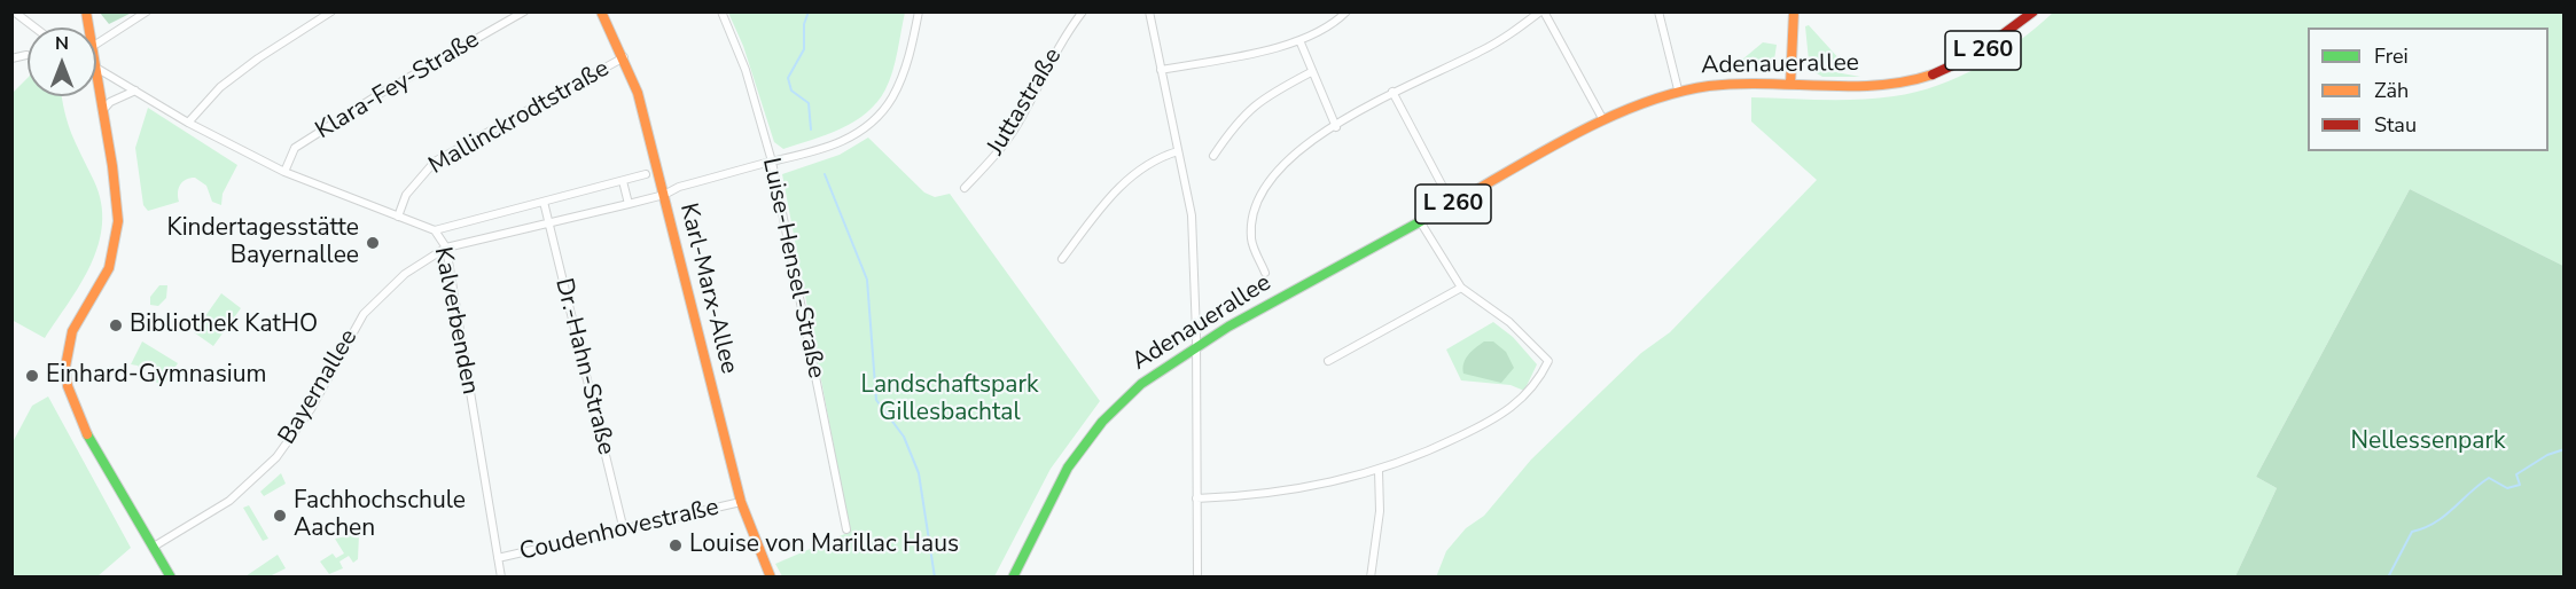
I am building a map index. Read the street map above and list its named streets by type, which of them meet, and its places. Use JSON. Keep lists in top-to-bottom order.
{
  "streets": {
    "main road": ["L 260", "Adenauerallee", "Karl-Marx-Allee"],
    "street": [
      "Klara-Fey-Straße",
      "Juttastraße",
      "Mallinckrodtstraße",
      "Luise-Hensel-Straße",
      "Kalverbenden",
      "Dr.-Hahn-Straße",
      "Bayernallee",
      "Coudenhovestraße"
    ]
  },
  "crossings": [
    ["Klara-Fey-Straße", "Kalverbenden"],
    ["Mallinckrodtstraße", "Karl-Marx-Allee"],
    ["Mallinckrodtstraße", "Kalverbenden"],
    ["Luise-Hensel-Straße", "Bayernallee"],
    ["Karl-Marx-Allee", "Bayernallee"],
    ["Karl-Marx-Allee", "Coudenhovestraße"],
    ["Kalverbenden", "Bayernallee"],
    ["Kalverbenden", "Coudenhovestraße"],
    ["Dr.-Hahn-Straße", "Bayernallee"],
    ["Dr.-Hahn-Straße", "Coudenhovestraße"]
  ],
  "parks": ["Landschaftspark Gillesbachtal", "Nellessenpark"],
  "places": [
    "Kindertagesstätte Bayernallee",
    "Bibliothek KatHO",
    "Einhard-Gymnasium",
    "Fachhochschule Aachen",
    "Louise von Marillac Haus"
  ],
  "legend": ["Frei", "Zäh", "Stau"],
  "north": "top"
}
